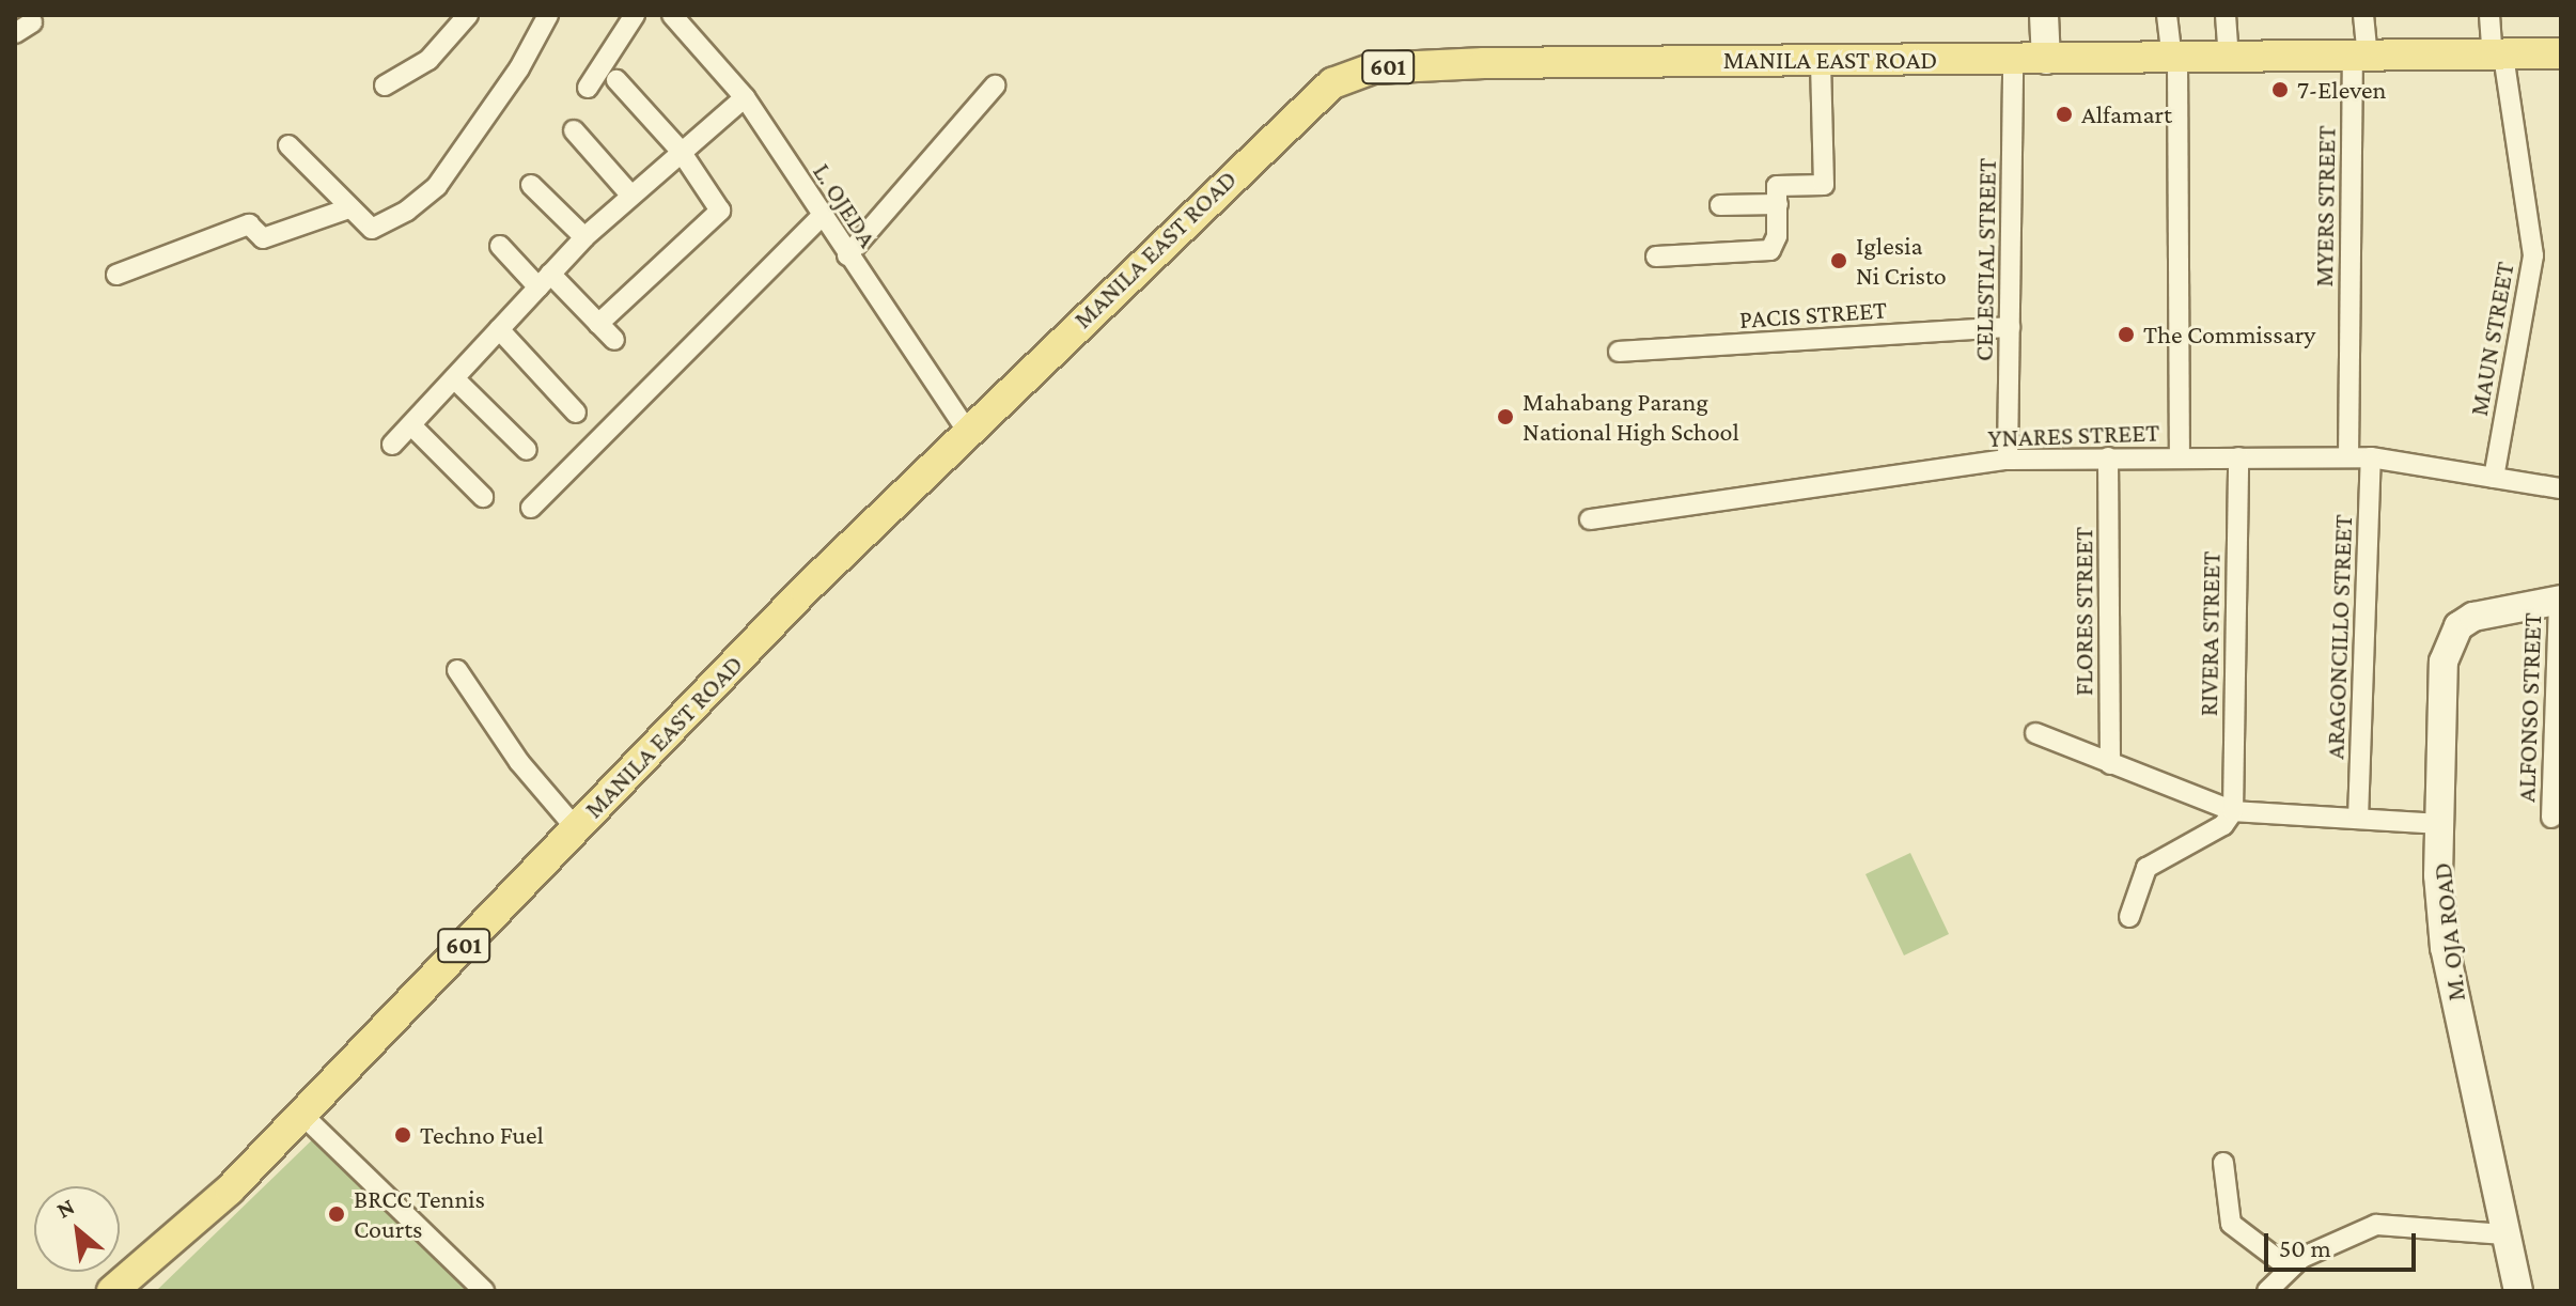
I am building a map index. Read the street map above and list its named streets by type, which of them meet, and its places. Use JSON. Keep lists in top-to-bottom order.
{
  "streets": {
    "main road": ["MANILA EAST ROAD", "601"],
    "street": [
      "L. OJEDA",
      "MYERS STREET",
      "CELESTIAL STREET",
      "PACIS STREET",
      "MAUN STREET",
      "YNARES STREET",
      "FLORES STREET",
      "RIVERA STREET",
      "ARAGONCILLO STREET",
      "ALFONSO STREET",
      "M. OJA ROAD"
    ]
  },
  "crossings": [
    ["MANILA EAST ROAD", "L. OJEDA"],
    ["MANILA EAST ROAD", "MYERS STREET"],
    ["MANILA EAST ROAD", "CELESTIAL STREET"],
    ["MANILA EAST ROAD", "MAUN STREET"],
    ["MYERS STREET", "YNARES STREET"],
    ["CELESTIAL STREET", "PACIS STREET"],
    ["CELESTIAL STREET", "YNARES STREET"],
    ["MAUN STREET", "YNARES STREET"],
    ["YNARES STREET", "FLORES STREET"],
    ["YNARES STREET", "RIVERA STREET"],
    ["YNARES STREET", "ARAGONCILLO STREET"],
    ["ALFONSO STREET", "M. OJA ROAD"]
  ],
  "places": [
    "7-Eleven",
    "Alfamart",
    "Iglesia Ni Cristo",
    "The Commissary",
    "Mahabang Parang National High School",
    "Techno Fuel",
    "BRCC Tennis Courts"
  ],
  "scale_bar": "50 m",
  "north": "top left"
}
